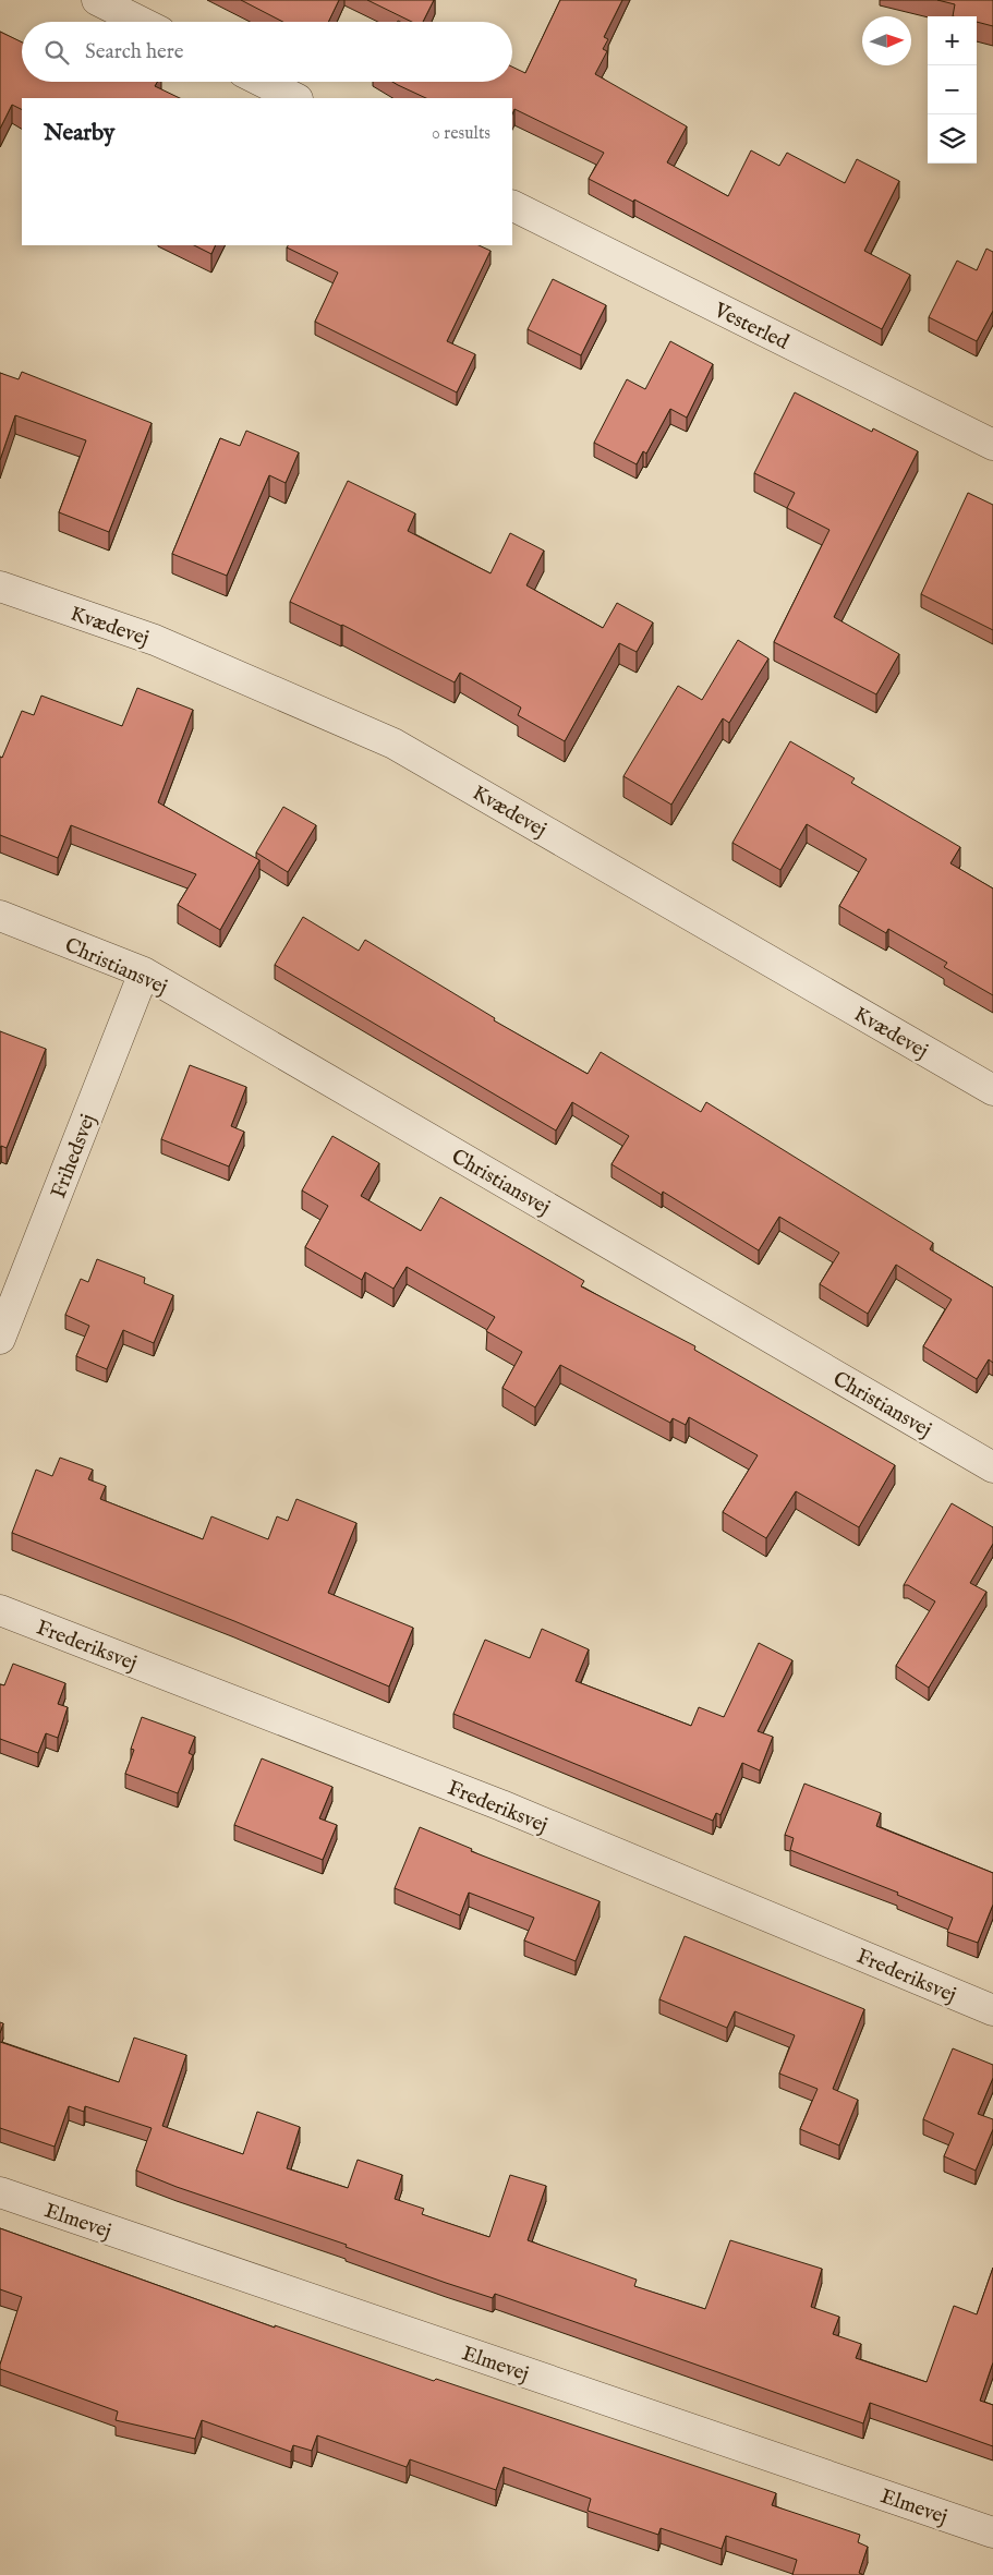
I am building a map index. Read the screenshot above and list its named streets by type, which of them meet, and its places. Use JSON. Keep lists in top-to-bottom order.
{
  "streets": {
    "street": [
      "Vesterled",
      "Kvædevej",
      "Christiansvej",
      "Frihedsvej",
      "Frederiksvej",
      "Elmevej"
    ]
  },
  "crossings": [
    ["Christiansvej", "Frihedsvej"]
  ],
  "north": "right",
  "page": {
    "map_buttons": ["+", "−"],
    "search": "Search here",
    "heading": ["Nearby", "0 results"]
  }
}
